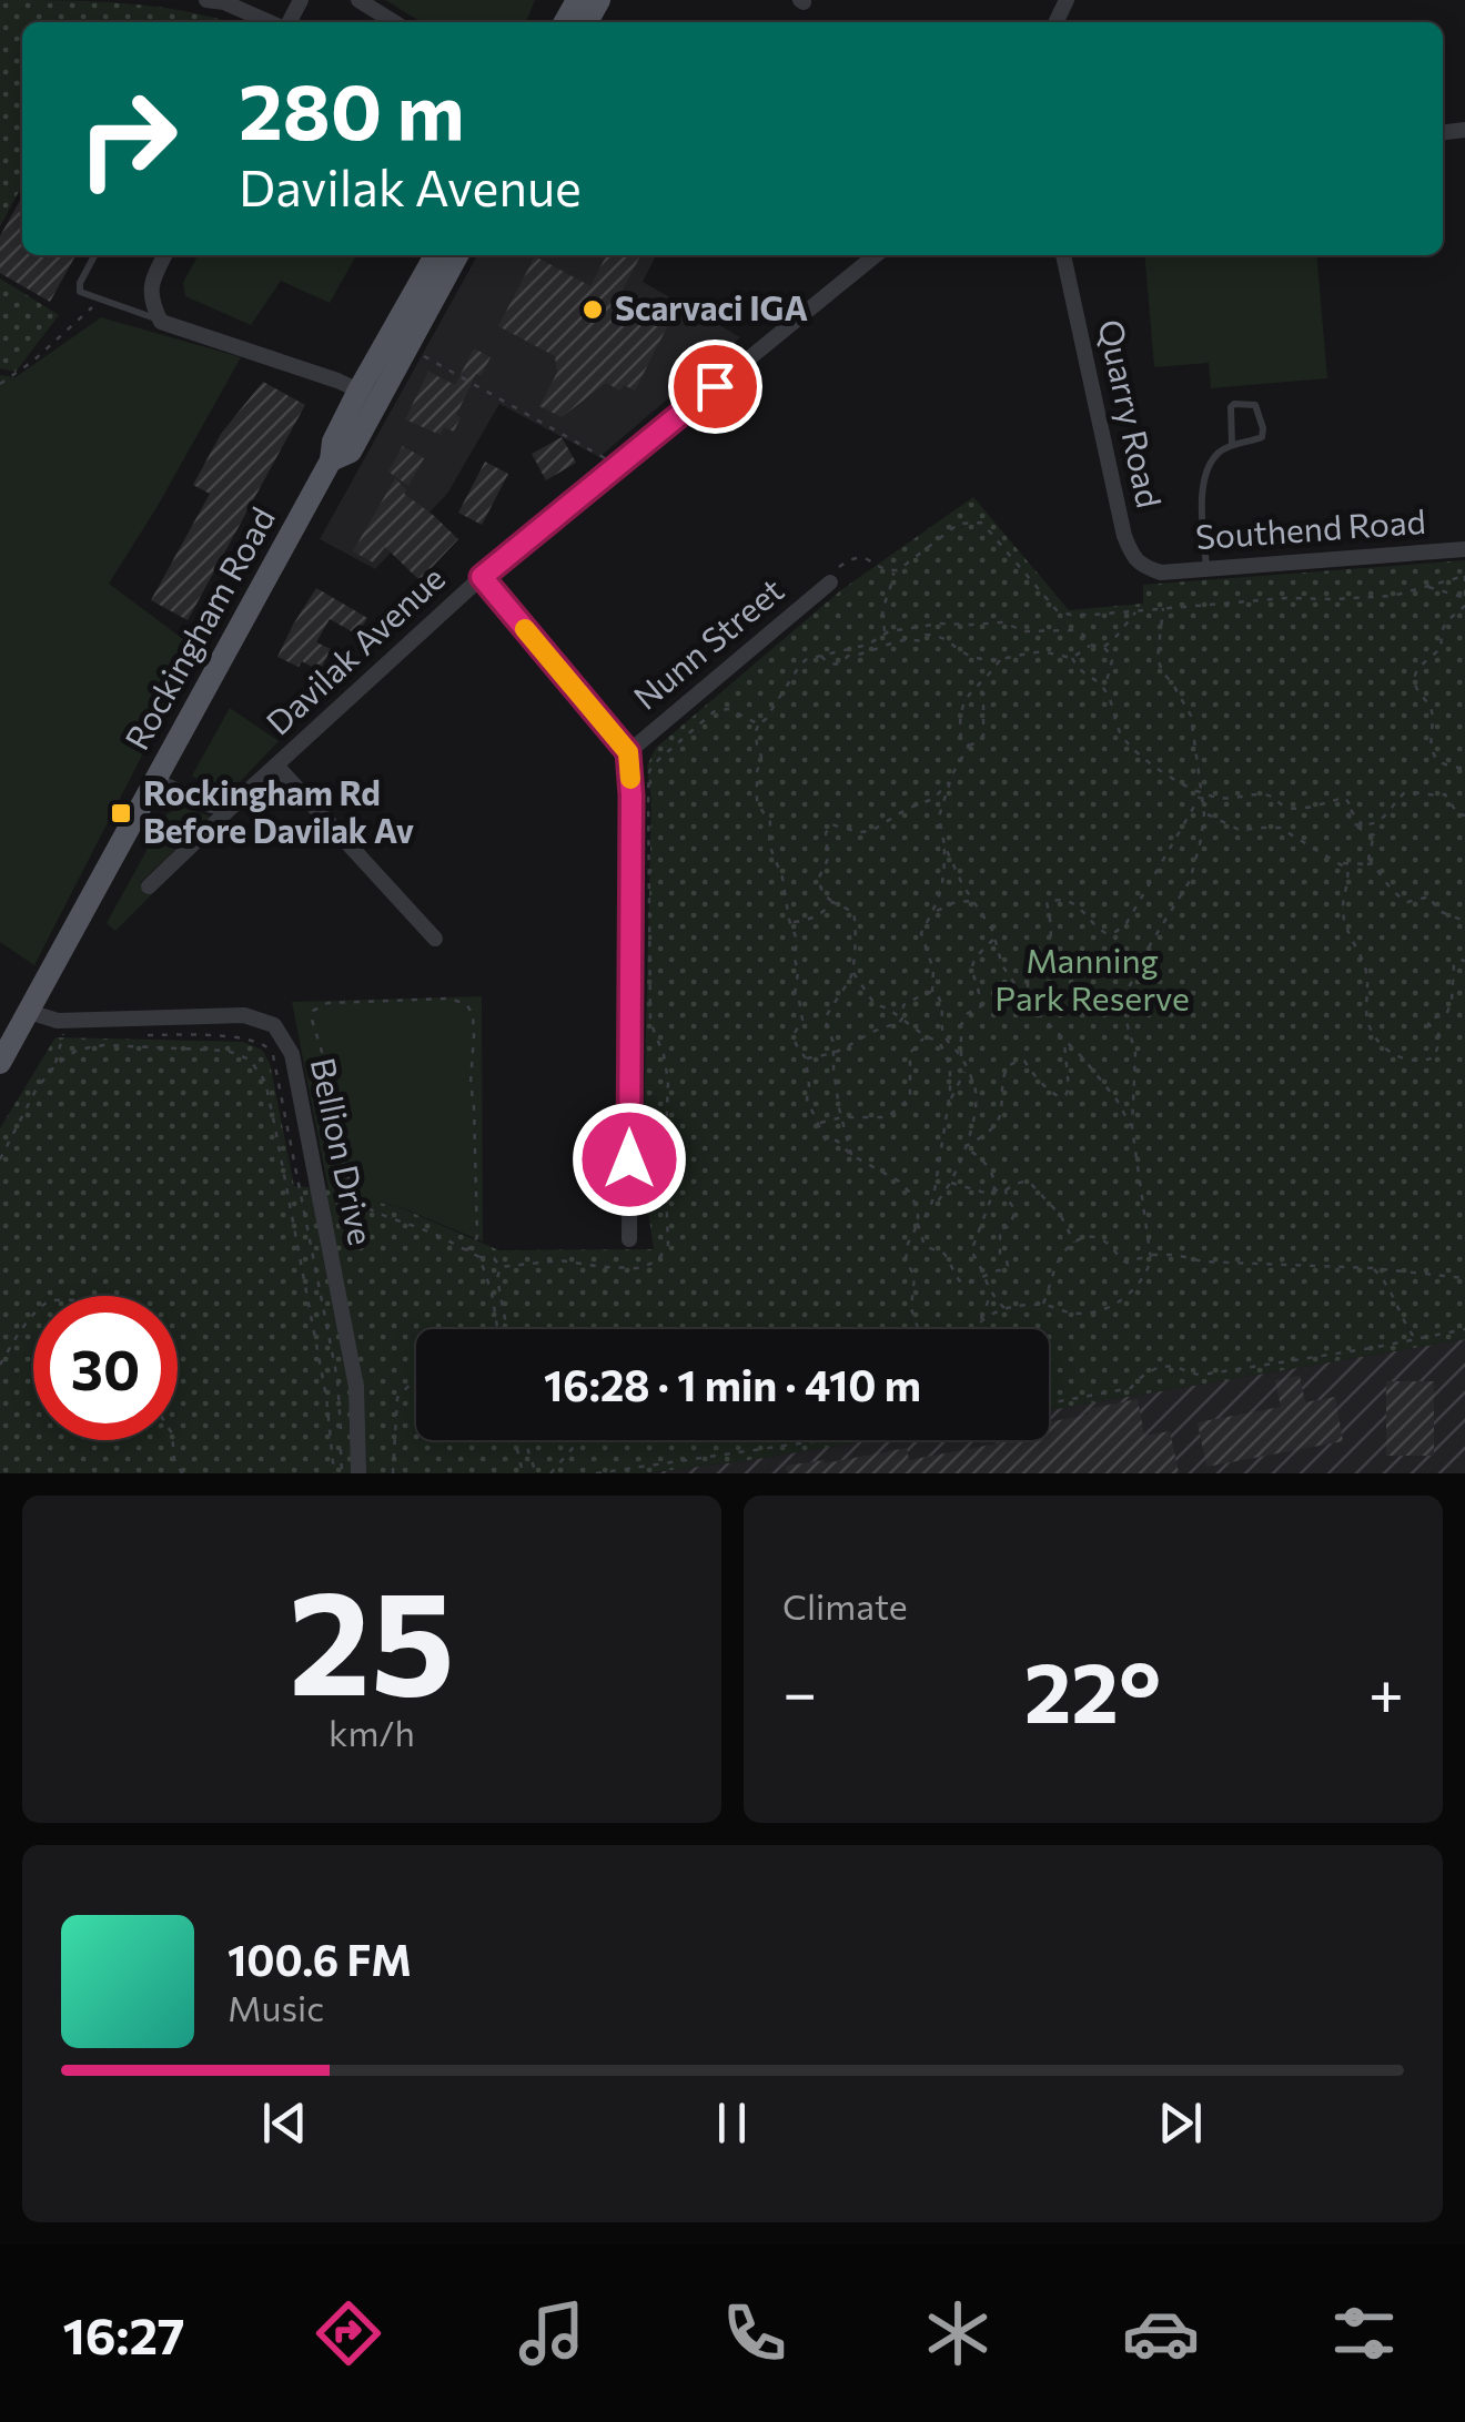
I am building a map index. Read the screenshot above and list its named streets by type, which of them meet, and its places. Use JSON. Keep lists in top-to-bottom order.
{
  "streets": {
    "main road": ["Rockingham Road"],
    "street": [
      "Quarry Road",
      "Southend Road",
      "Nunn Street",
      "Davilak Avenue",
      "Bellion Drive"
    ]
  },
  "crossings": [
    ["Quarry Road", "Southend Road"],
    ["Rockingham Road", "Bellion Drive"]
  ],
  "parks": ["Manning Park Reserve"],
  "places": {
    "other": ["Scarvaci IGA"],
    "transit": ["Rockingham Rd Before Davilak Av"]
  },
  "page": {
    "turn": ["280 m", "Davilak Avenue"],
    "limit": "30",
    "trip": "16:28 · 1 min · 410 m",
    "tile": [
      ["25", "km/h"],
      "Climate"
    ],
    "heat": ["−", "22°", "+"],
    "song": ["100.6 FM", "Music"],
    "tabs": "16:27"
  }
}
